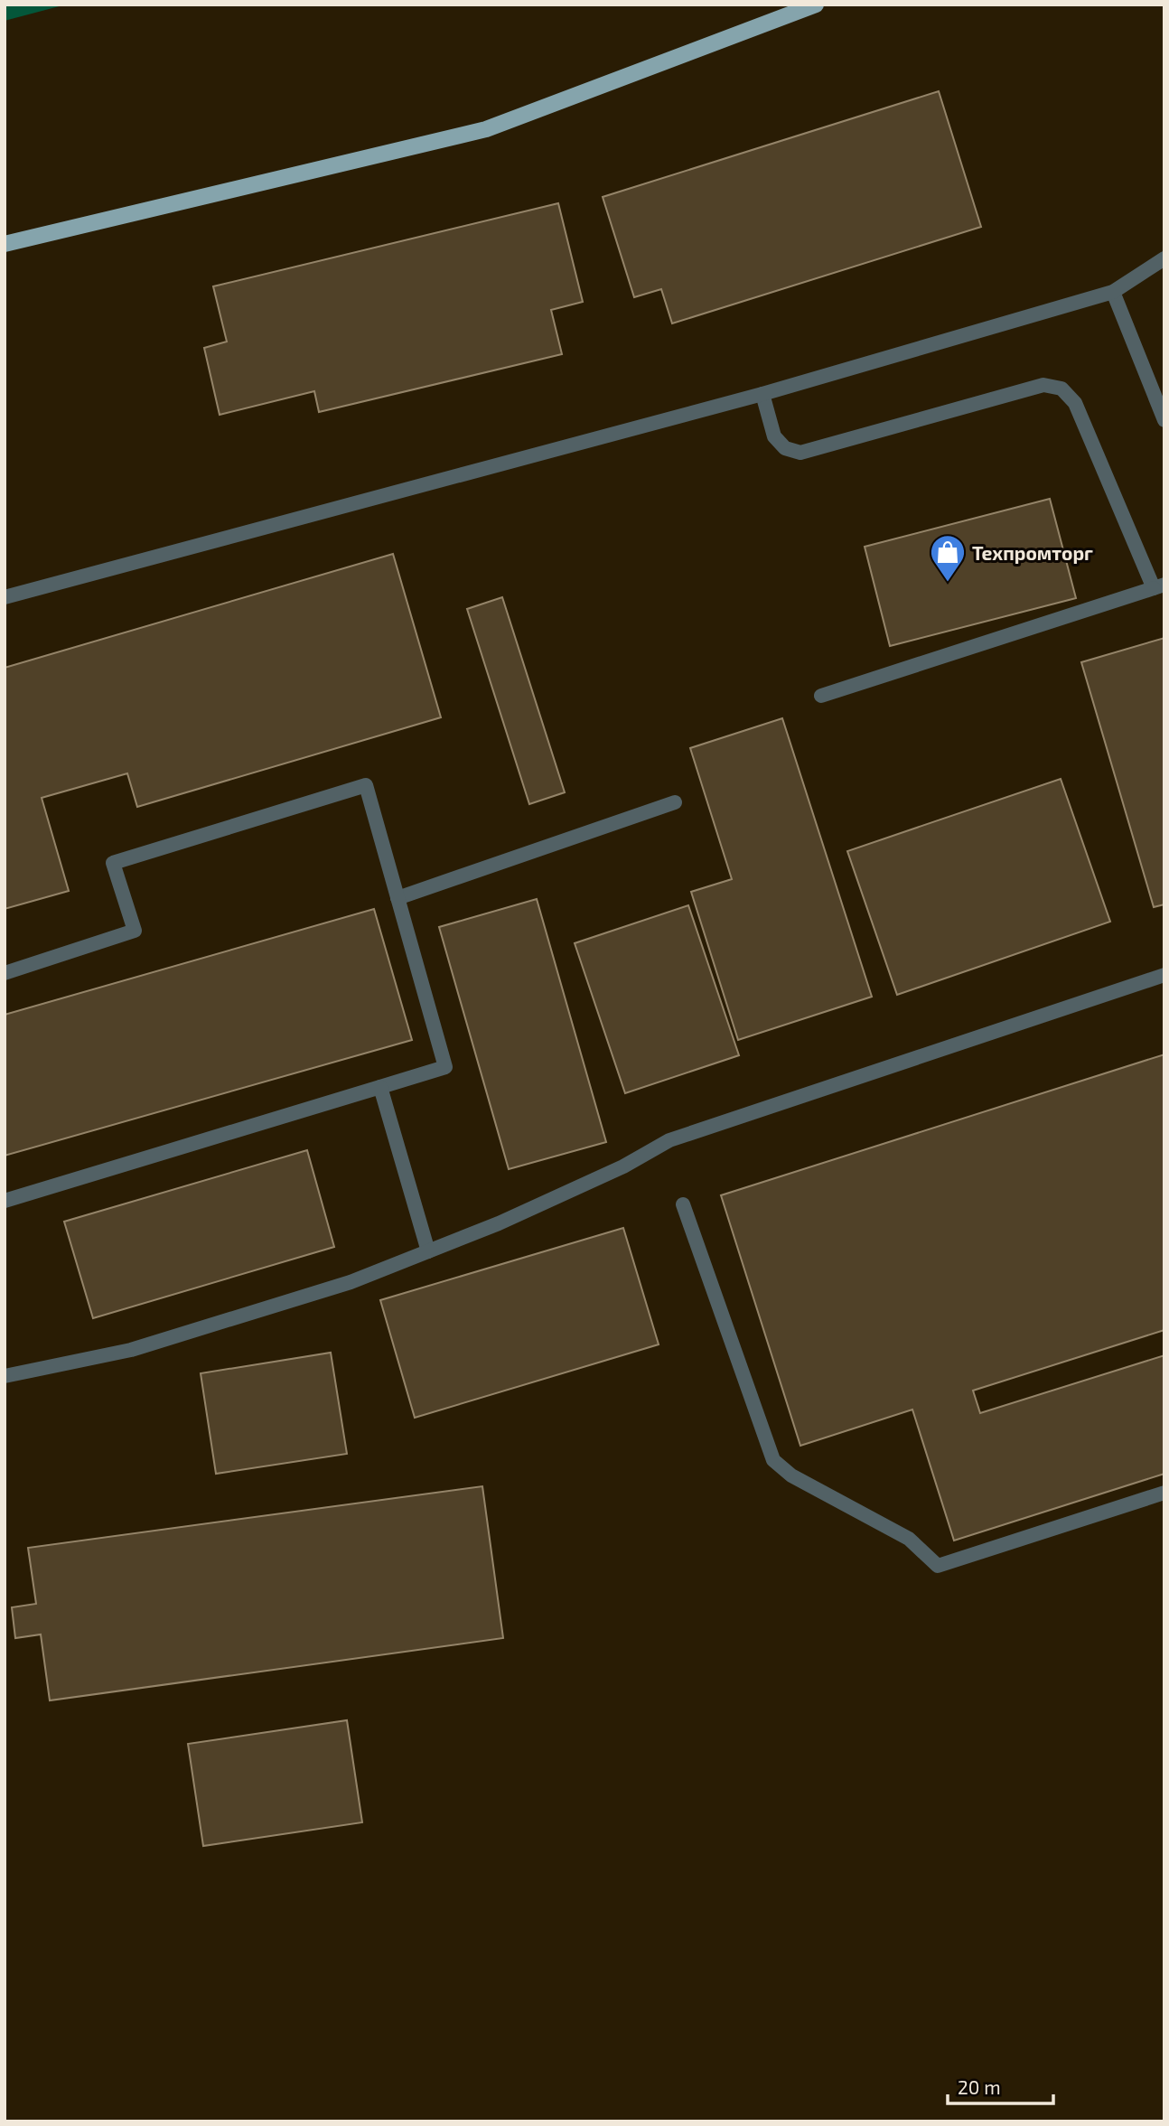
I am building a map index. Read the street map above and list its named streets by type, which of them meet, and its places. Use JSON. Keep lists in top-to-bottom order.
{
  "places": {
    "shop": ["Техпромторг"]
  },
  "scale_bar": "20 m"
}
